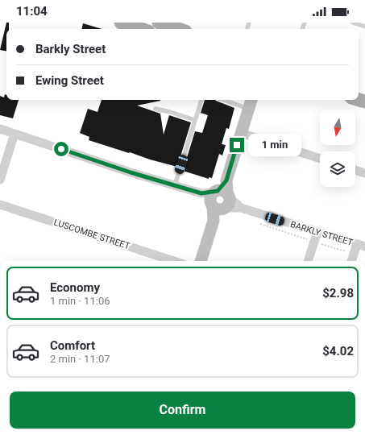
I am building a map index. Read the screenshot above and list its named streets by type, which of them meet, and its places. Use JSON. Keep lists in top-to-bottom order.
{
  "streets": {
    "street": ["BARKLY STREET", "LUSCOMBE STREET"]
  },
  "north": "bottom",
  "page": {
    "status": "11:04",
    "banner": ["Barkly Street", "Ewing Street"],
    "bubble": "1 min",
    "list": [
      {
        "name": "Economy",
        "note": "1 min · 11:06",
        "value": "$2.98"
      },
      {
        "name": "Comfort",
        "note": "2 min · 11:07",
        "value": "$4.02"
      }
    ],
    "buttons": "Confirm"
  }
}
